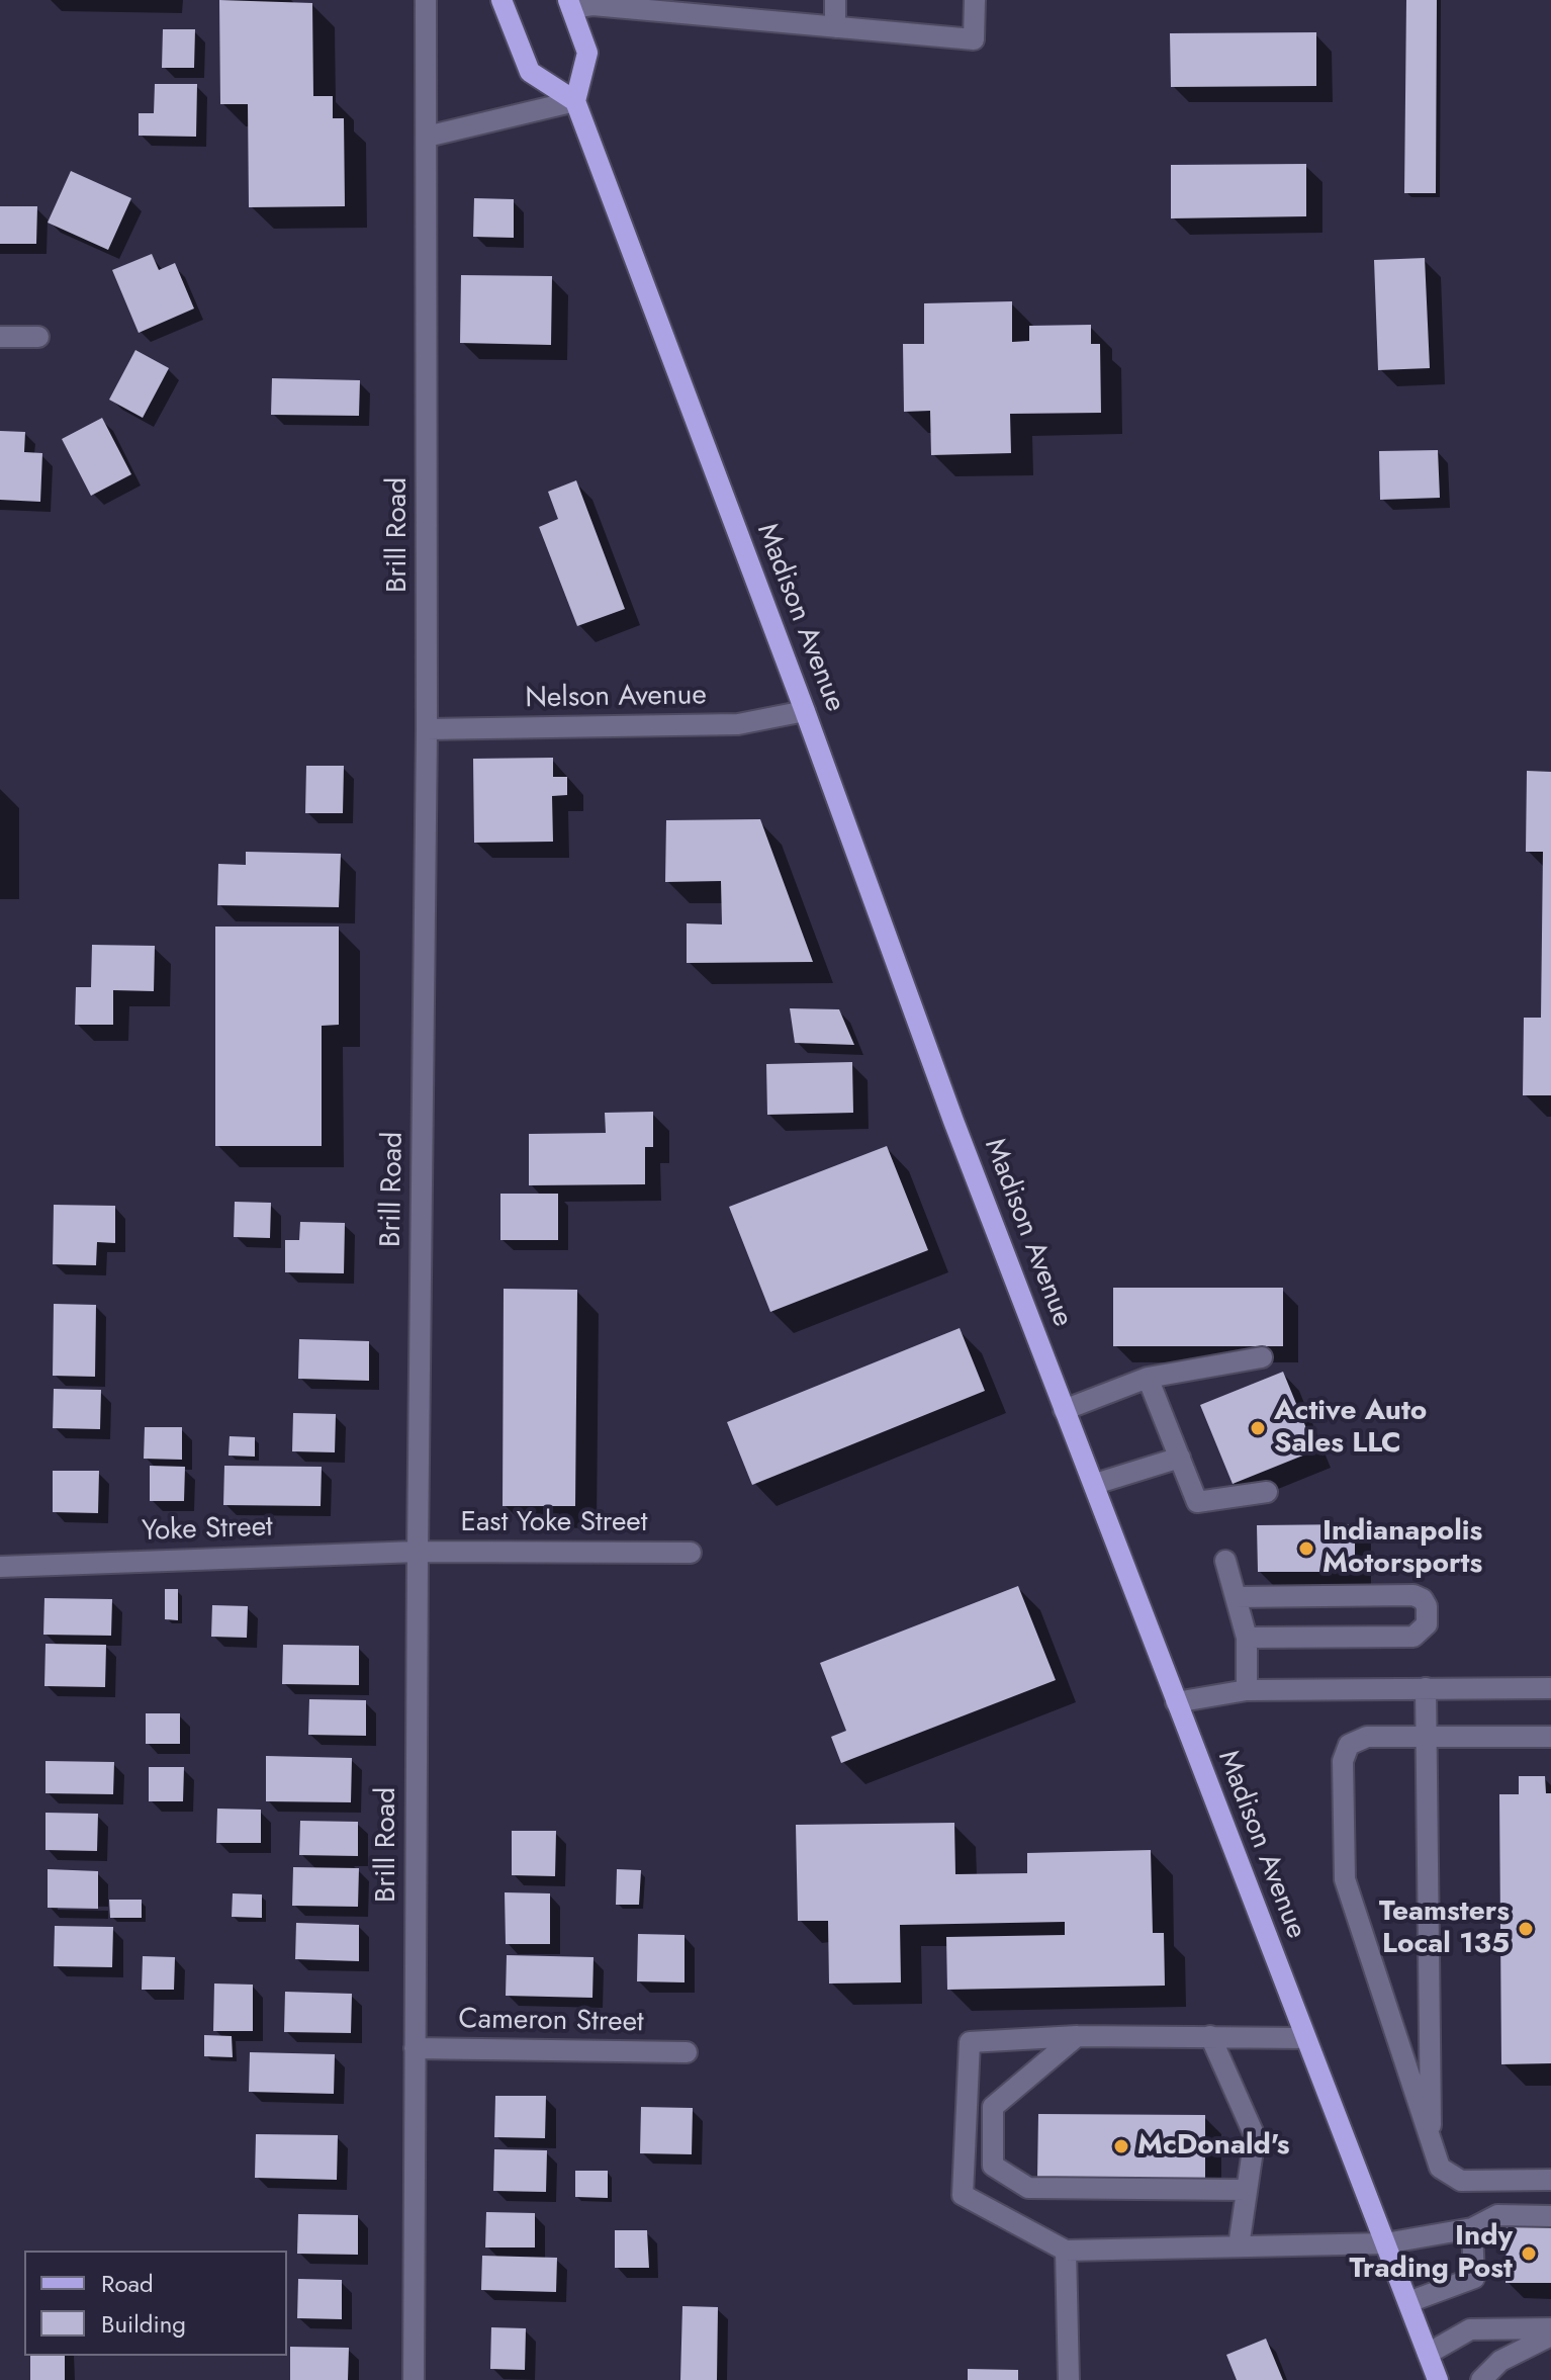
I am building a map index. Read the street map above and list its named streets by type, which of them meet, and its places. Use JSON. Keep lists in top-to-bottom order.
{
  "streets": {
    "main road": ["Madison Avenue"],
    "street": [
      "Brill Road",
      "Nelson Avenue",
      "East Yoke Street",
      "Yoke Street",
      "Cameron Street"
    ]
  },
  "crossings": [
    ["Brill Road", "Nelson Avenue"],
    ["Brill Road", "East Yoke Street"],
    ["Brill Road", "Yoke Street"],
    ["Brill Road", "Cameron Street"],
    ["Madison Avenue", "Nelson Avenue"],
    ["East Yoke Street", "Yoke Street"]
  ],
  "places": [
    "Active Auto Sales LLC",
    "Indianapolis Motorsports",
    "Teamsters Local 135",
    "McDonald's",
    "Indy Trading Post"
  ],
  "legend": ["Road", "Building"]
}
